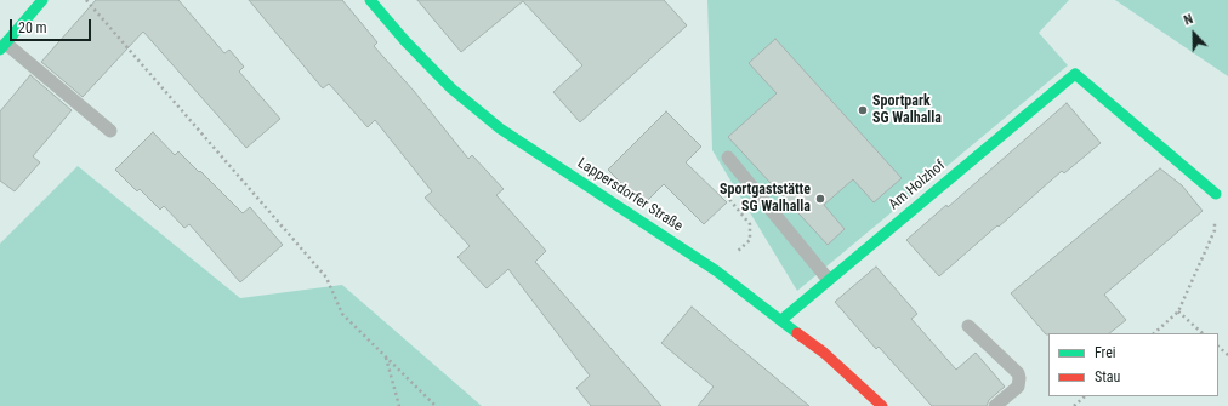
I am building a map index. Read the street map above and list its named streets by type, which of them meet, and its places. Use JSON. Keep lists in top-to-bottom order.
{
  "streets": {
    "street": ["Am Holzhof", "Lappersdorfer Straße"]
  },
  "crossings": [
    ["Am Holzhof", "Lappersdorfer Straße"]
  ],
  "places": ["Sportpark SG Walhalla", "Sportgaststätte SG Walhalla"],
  "legend": ["Frei", "Stau"],
  "scale_bar": "20 m",
  "north": "top"
}
